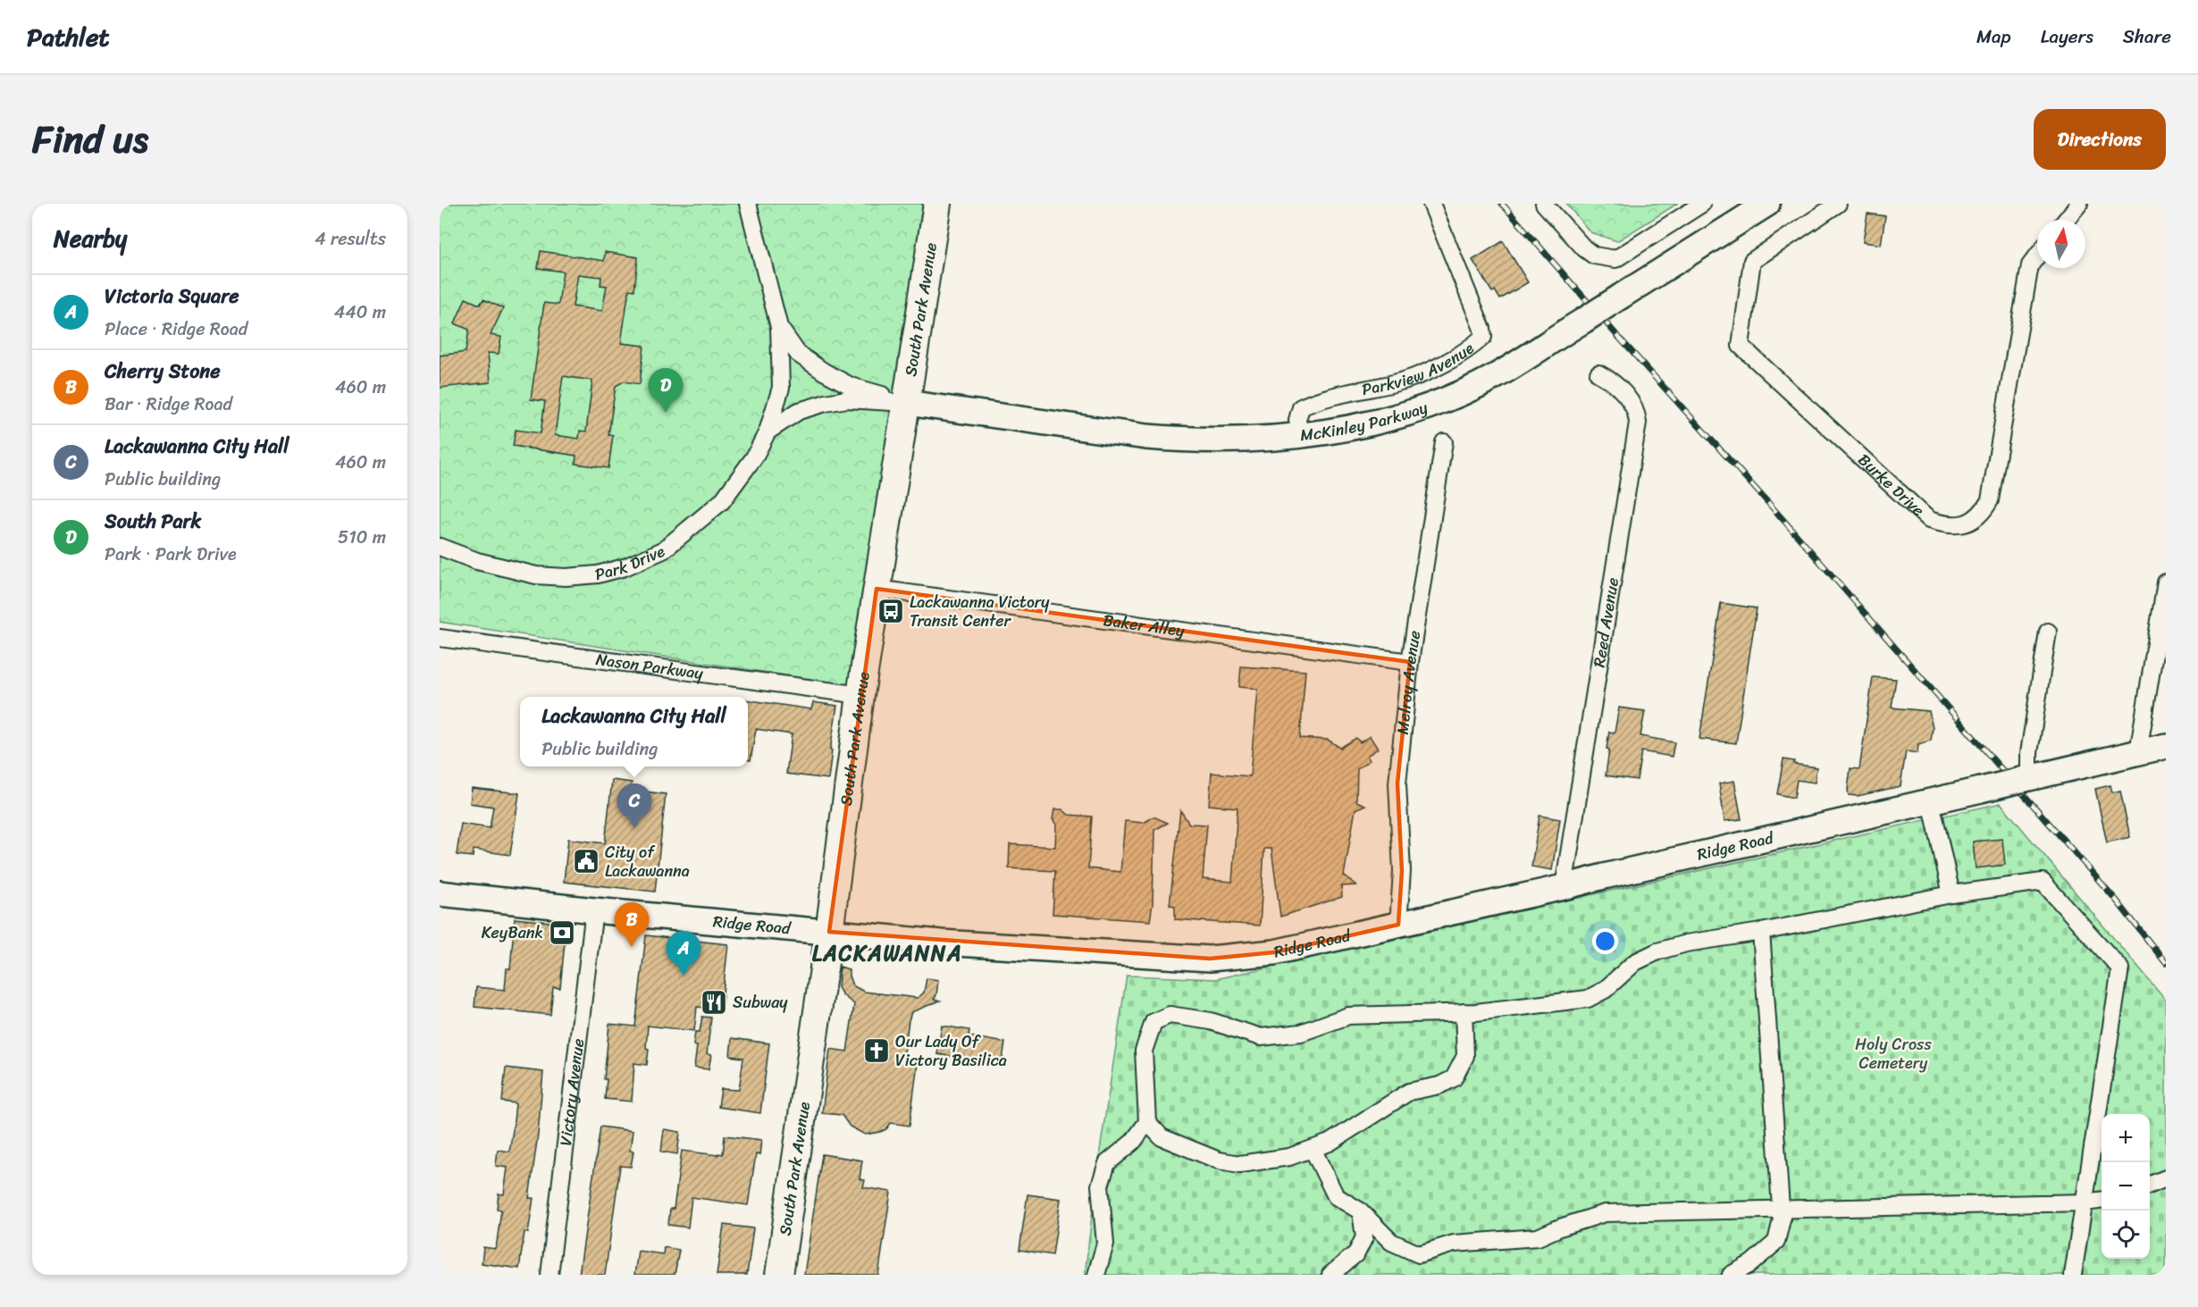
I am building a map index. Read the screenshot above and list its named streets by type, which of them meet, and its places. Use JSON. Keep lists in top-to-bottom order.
{
  "streets": {
    "main road": ["South Park Avenue", "McKinley Parkway", "Ridge Road"],
    "street": [
      "Parkview Avenue",
      "Burke Drive",
      "Park Drive",
      "Reed Avenue",
      "Baker Alley",
      "Nason Parkway",
      "Melroy Avenue",
      "Victory Avenue"
    ]
  },
  "crossings": [
    ["South Park Avenue", "McKinley Parkway"],
    ["South Park Avenue", "Park Drive"],
    ["South Park Avenue", "Baker Alley"],
    ["South Park Avenue", "Nason Parkway"],
    ["South Park Avenue", "Ridge Road"],
    ["Parkview Avenue", "McKinley Parkway"],
    ["McKinley Parkway", "Park Drive"],
    ["Reed Avenue", "Ridge Road"],
    ["Baker Alley", "Melroy Avenue"],
    ["Melroy Avenue", "Ridge Road"],
    ["Ridge Road", "Victory Avenue"]
  ],
  "districts": ["LACKAWANNA"],
  "parks": ["Holy Cross Cemetery"],
  "places": {
    "bus stop": ["Lackawanna Victory Transit Center"],
    "public building": ["City of Lackawanna"],
    "bank": ["KeyBank"],
    "restaurant": ["Subway"],
    "church": ["Our Lady Of Victory Basilica"]
  },
  "north": "top",
  "page": {
    "header": "Pathlet",
    "nav": ["Map", "Layers", "Share"],
    "title": "Find us",
    "buttons": "Directions",
    "heading": ["Nearby", "4 results"],
    "list": [
      {
        "mark": "A",
        "name": "Victoria Square",
        "note": "Place · Ridge Road",
        "value": "440 m"
      },
      {
        "mark": "B",
        "name": "Cherry Stone",
        "note": "Bar · Ridge Road",
        "value": "460 m"
      },
      {
        "mark": "C",
        "name": "Lackawanna City Hall",
        "note": "Public building",
        "value": "460 m"
      },
      {
        "mark": "D",
        "name": "South Park",
        "note": "Park · Park Drive",
        "value": "510 m"
      }
    ],
    "pins": [
      "D",
      "C",
      "B",
      "A"
    ],
    "popup": ["Lackawanna City Hall", "Public building"],
    "map_buttons": ["+", "−"]
  }
}
